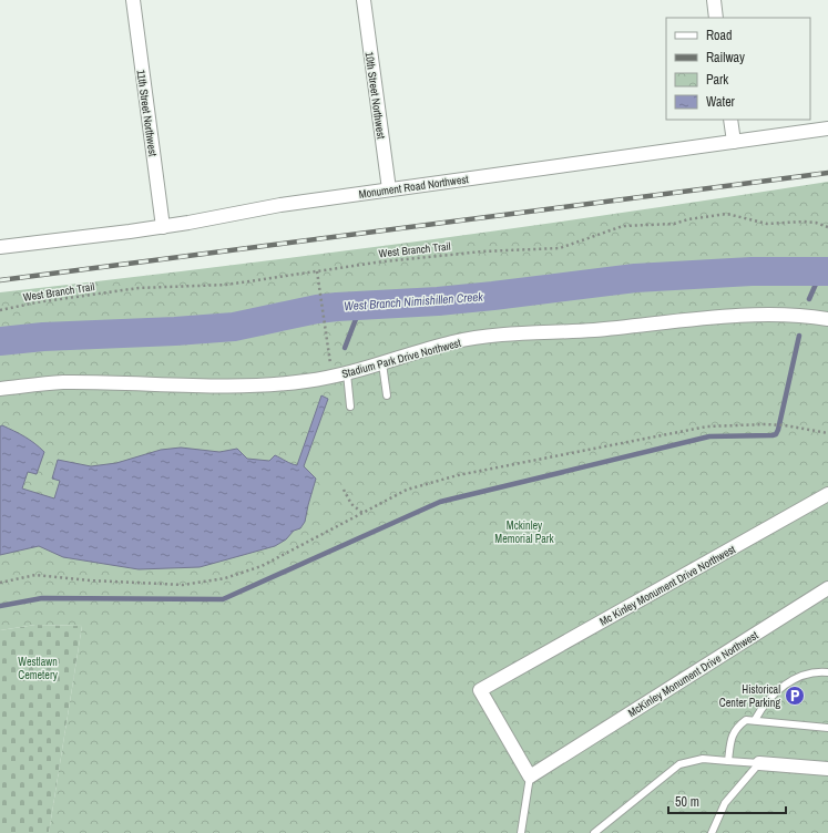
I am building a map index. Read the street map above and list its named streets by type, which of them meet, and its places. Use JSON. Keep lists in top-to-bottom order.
{
  "streets": {
    "street": [
      "10th Street Northwest",
      "11th Street Northwest",
      "Monument Road Northwest",
      "Stadium Park Drive Northwest",
      "Mc Kinley Monument Drive Northwest",
      "McKinley Monument Drive Northwest"
    ],
    "path": ["West Branch Trail"]
  },
  "crossings": [
    ["10th Street Northwest", "Monument Road Northwest"],
    ["11th Street Northwest", "Monument Road Northwest"],
    ["Mc Kinley Monument Drive Northwest", "McKinley Monument Drive Northwest"]
  ],
  "water": ["West Branch Nimishillen Creek"],
  "parks": ["Mckinley Memorial Park", "Westlawn Cemetery"],
  "places": {
    "parking": ["Historical Center Parking"]
  },
  "legend": [
    "Road",
    "Railway",
    "Park",
    "Water"
  ],
  "scale_bar": "50 m"
}
